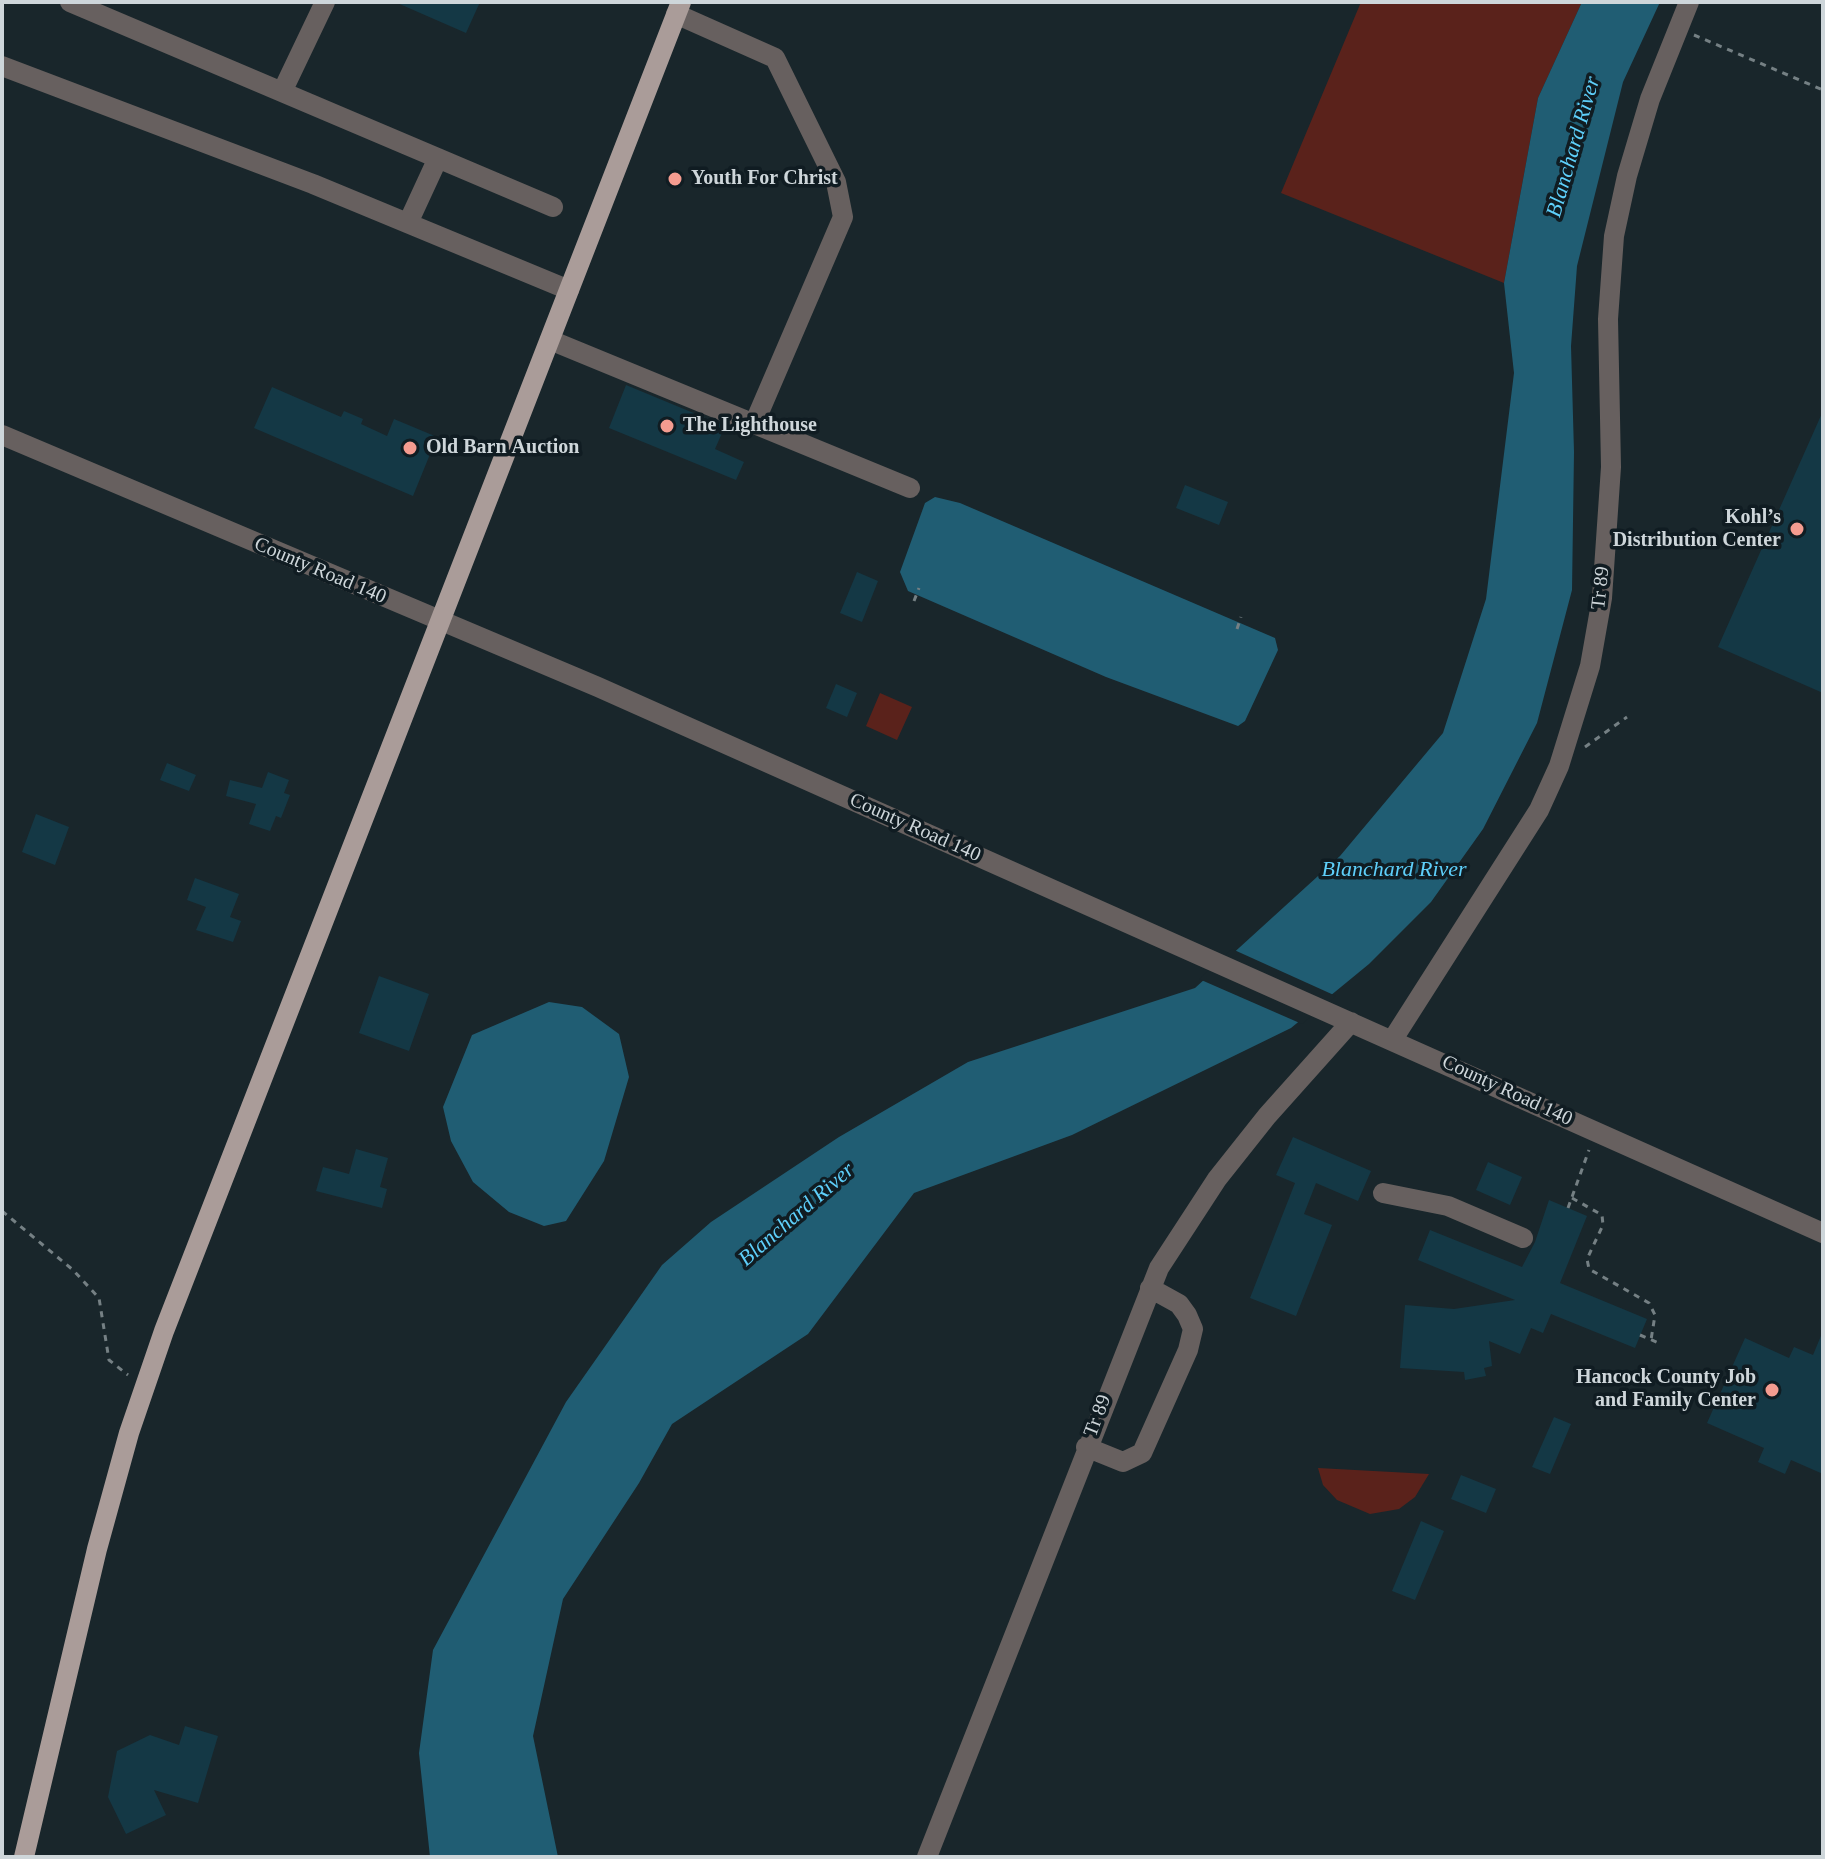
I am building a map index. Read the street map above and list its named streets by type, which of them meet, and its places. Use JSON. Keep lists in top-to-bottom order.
{
  "streets": {
    "street": ["County Road 140", "Tr 89"]
  },
  "crossings": [
    ["County Road 140", "Tr 89"]
  ],
  "water": ["Blanchard River"],
  "places": [
    "Youth For Christ",
    "The Lighthouse",
    "Old Barn Auction",
    "Kohl’s Distribution Center",
    "Hancock County Job and Family Center"
  ]
}
